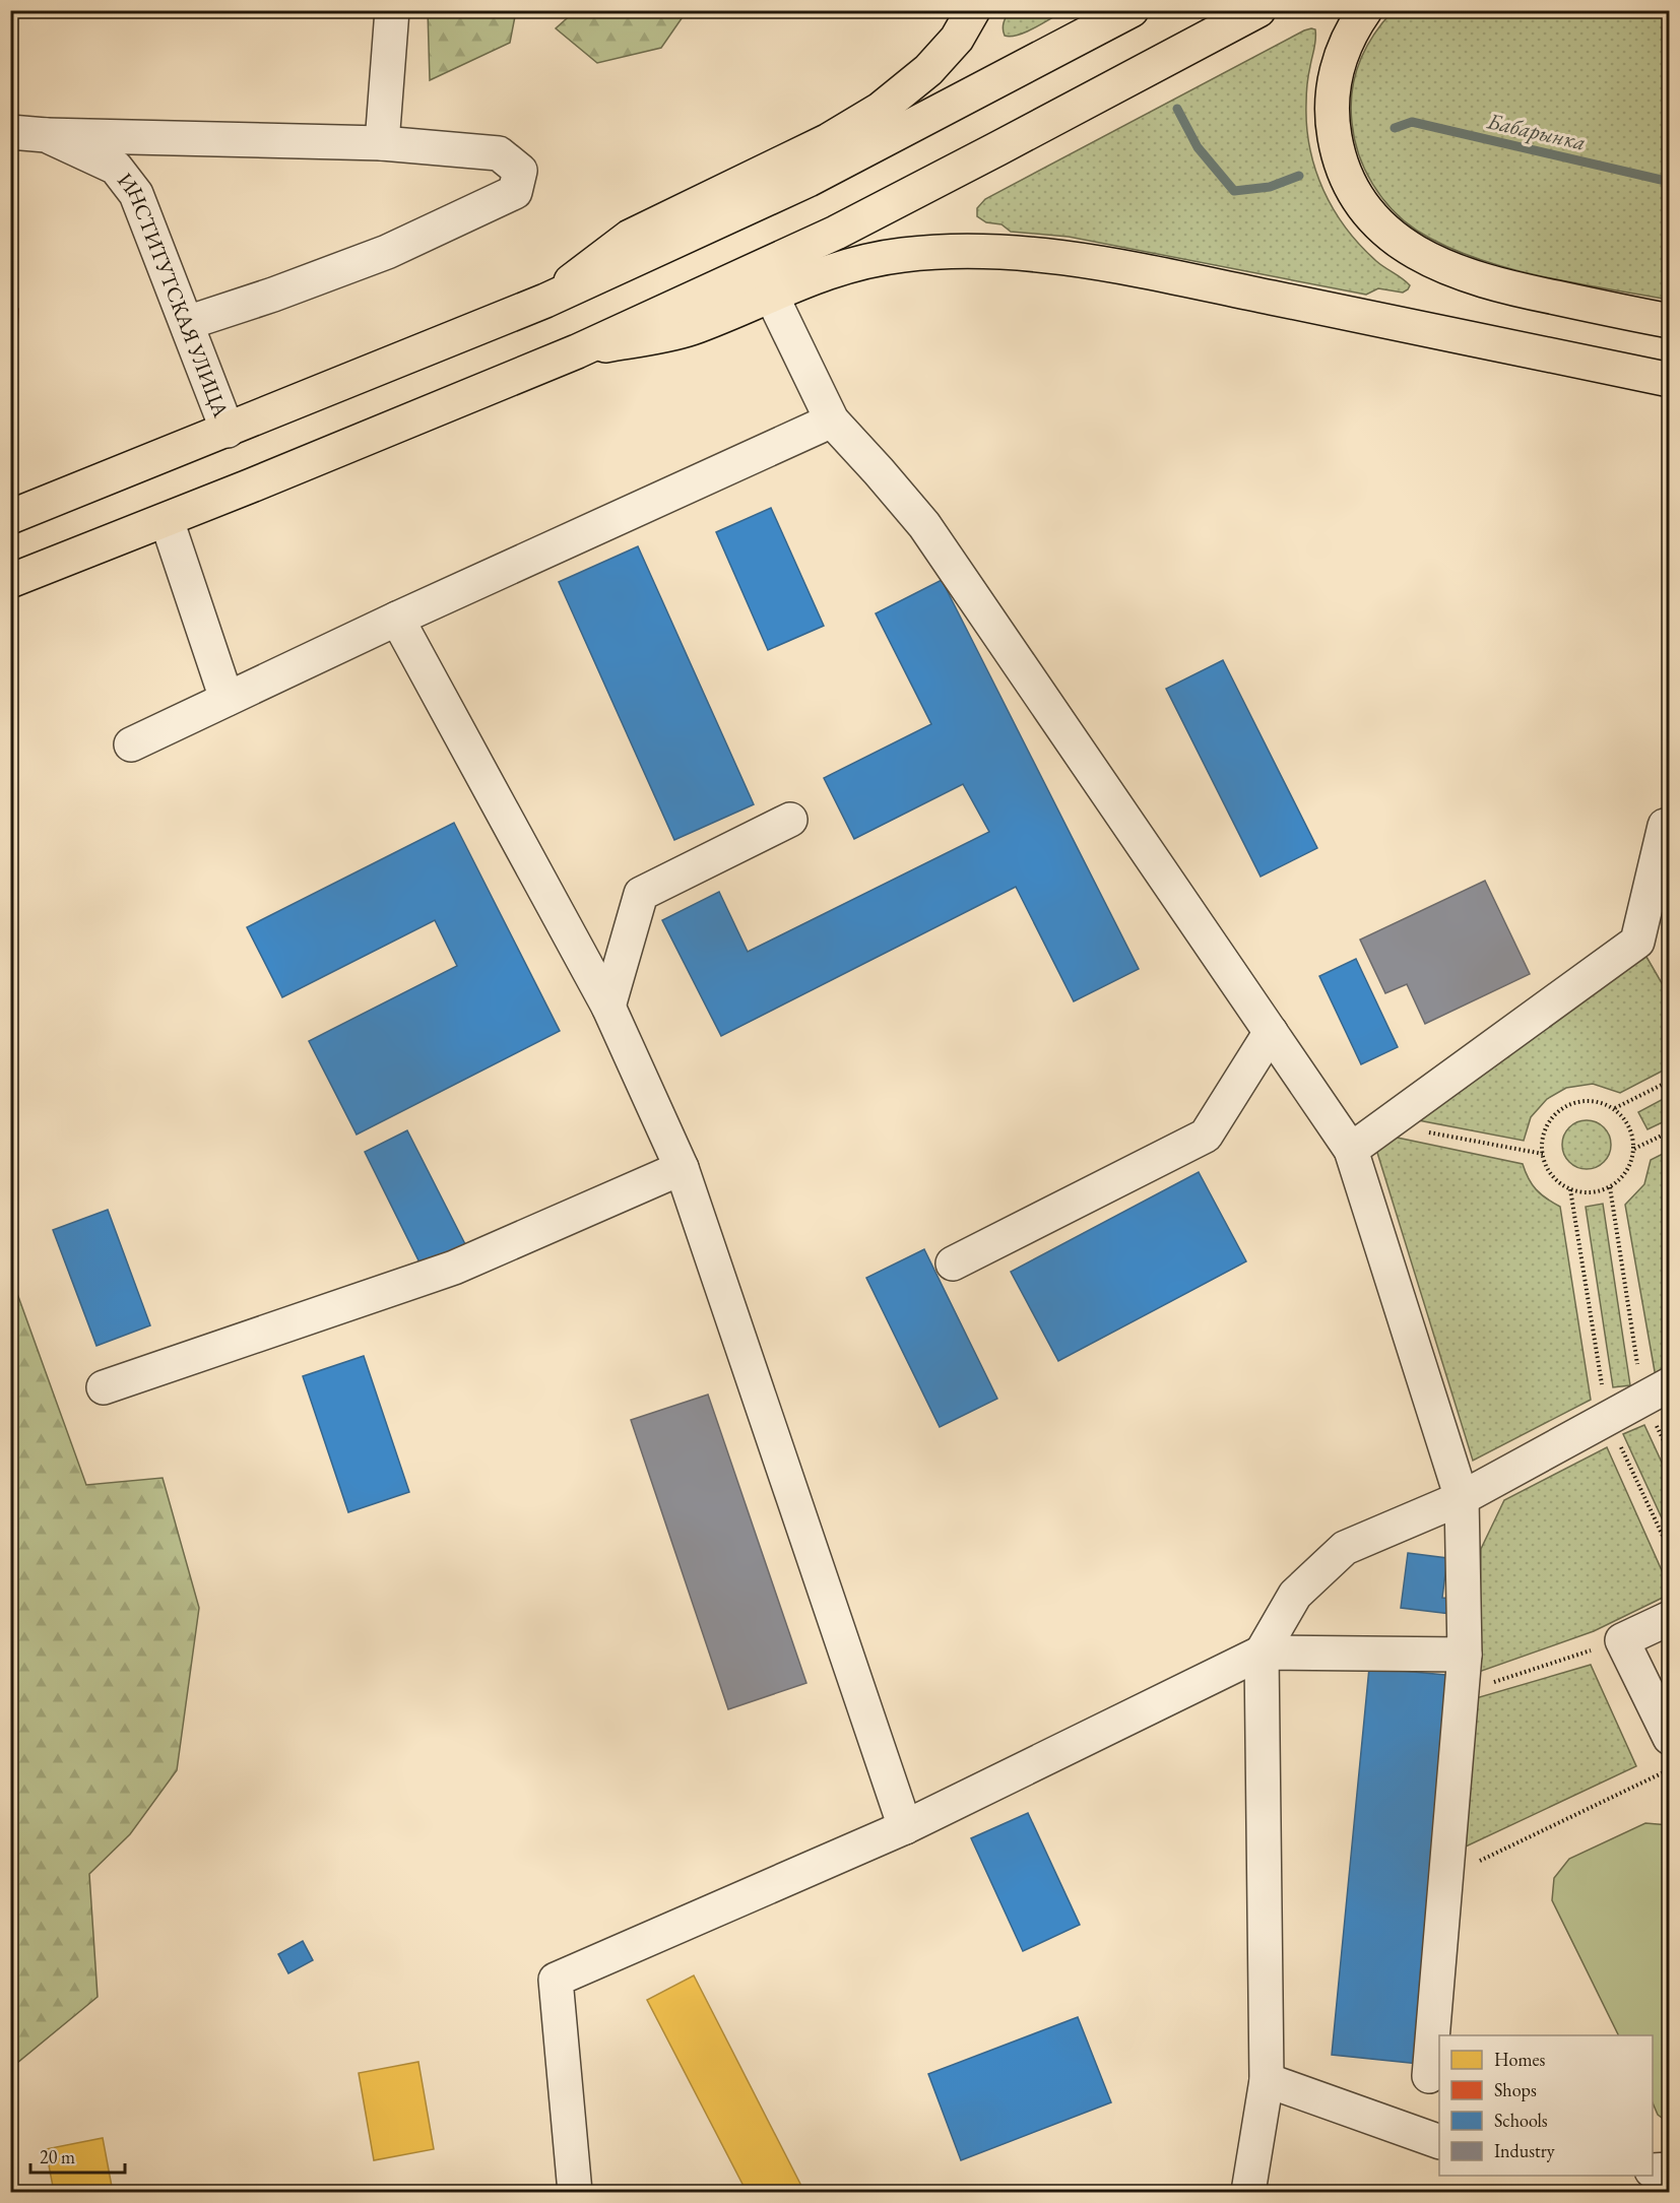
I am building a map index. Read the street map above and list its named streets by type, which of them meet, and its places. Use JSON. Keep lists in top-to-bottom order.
{
  "streets": {
    "street": ["ИНСТИТУТСКАЯ УЛИЦА"]
  },
  "water": ["Бабарынка"],
  "legend": [
    "Homes",
    "Shops",
    "Schools",
    "Industry"
  ],
  "scale_bar": "20 m"
}
